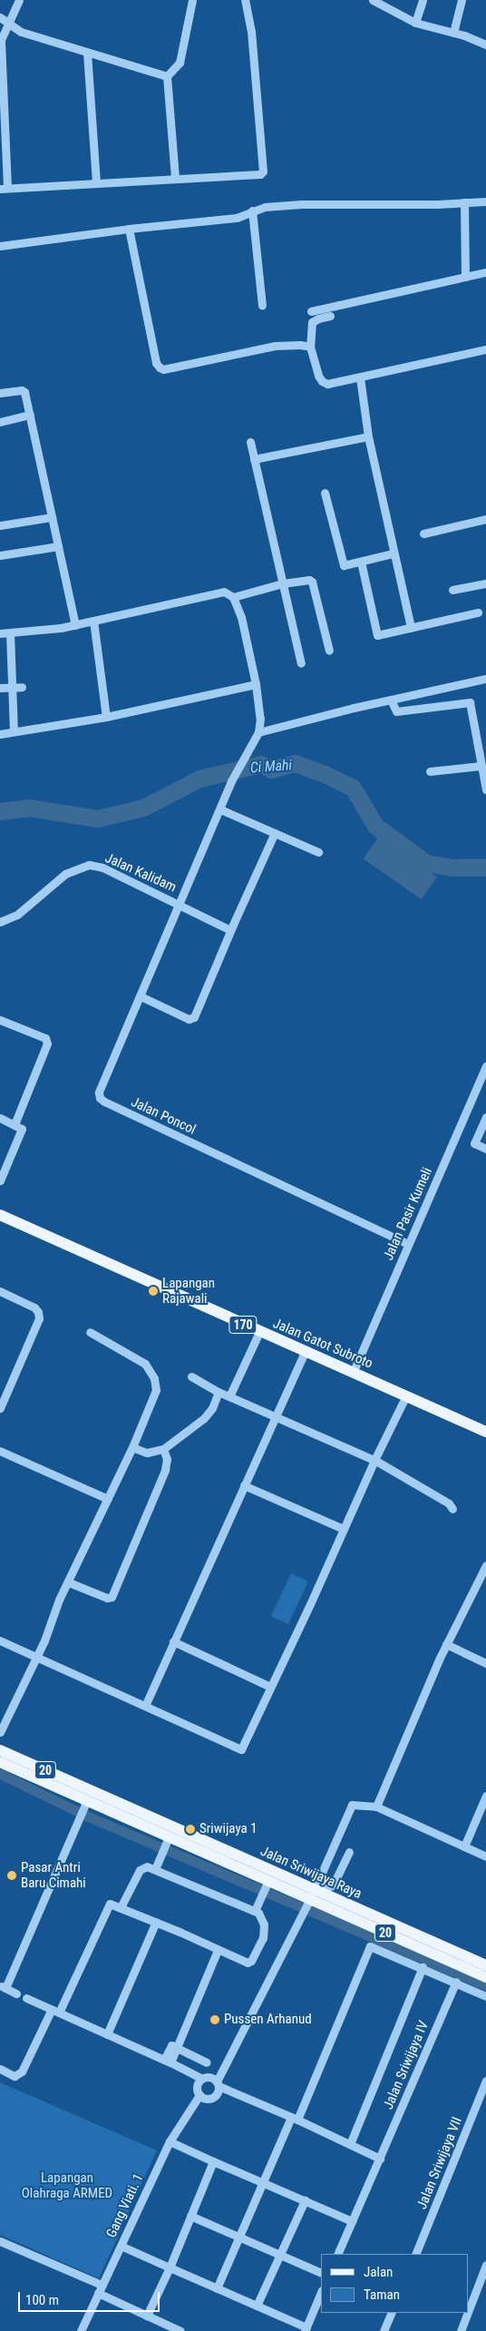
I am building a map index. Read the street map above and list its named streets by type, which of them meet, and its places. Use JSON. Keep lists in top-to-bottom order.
{
  "streets": {
    "main road": [
      "170",
      "Jalan Gatot Subroto",
      "20",
      "Jalan Sriwijaya Raya"
    ],
    "street": [
      "Jalan Kalidam",
      "Jalan Poncol",
      "Jalan Pasir Kumeli",
      "Jalan Sriwijaya IV",
      "Jalan Sriwijaya VII",
      "Gang Viati. 1"
    ]
  },
  "crossings": [
    ["Jalan Kalidam", "Jalan Poncol"],
    ["Jalan Poncol", "Jalan Pasir Kumeli"],
    ["Jalan Pasir Kumeli", "Jalan Gatot Subroto"]
  ],
  "water": ["Ci Mahi"],
  "parks": ["Lapangan Olahraga ARMED"],
  "places": [
    "Lapangan Rajawali",
    "Sriwijaya 1",
    "Pasar Antri Baru Cimahi",
    "Pussen Arhanud"
  ],
  "legend": ["Jalan", "Taman"],
  "scale_bar": "100 m"
}
